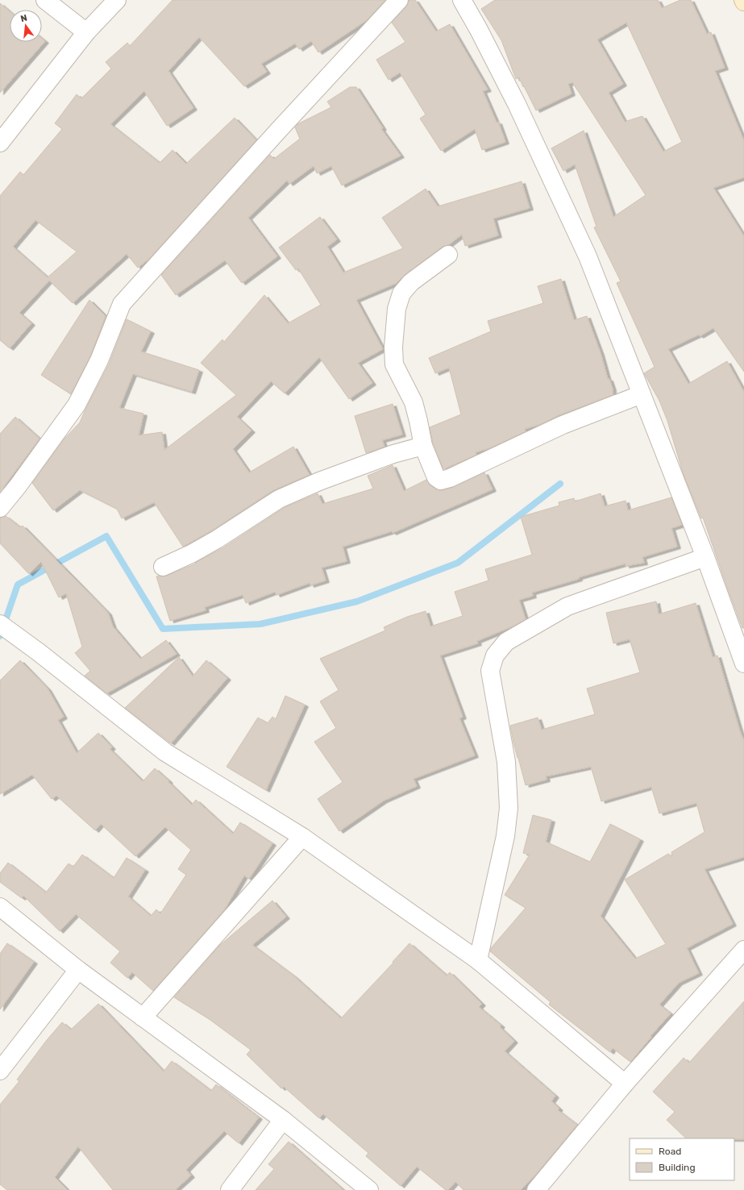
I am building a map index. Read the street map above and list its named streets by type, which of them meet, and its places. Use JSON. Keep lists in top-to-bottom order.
{
  "legend": ["Road", "Building"],
  "north": "top"
}
